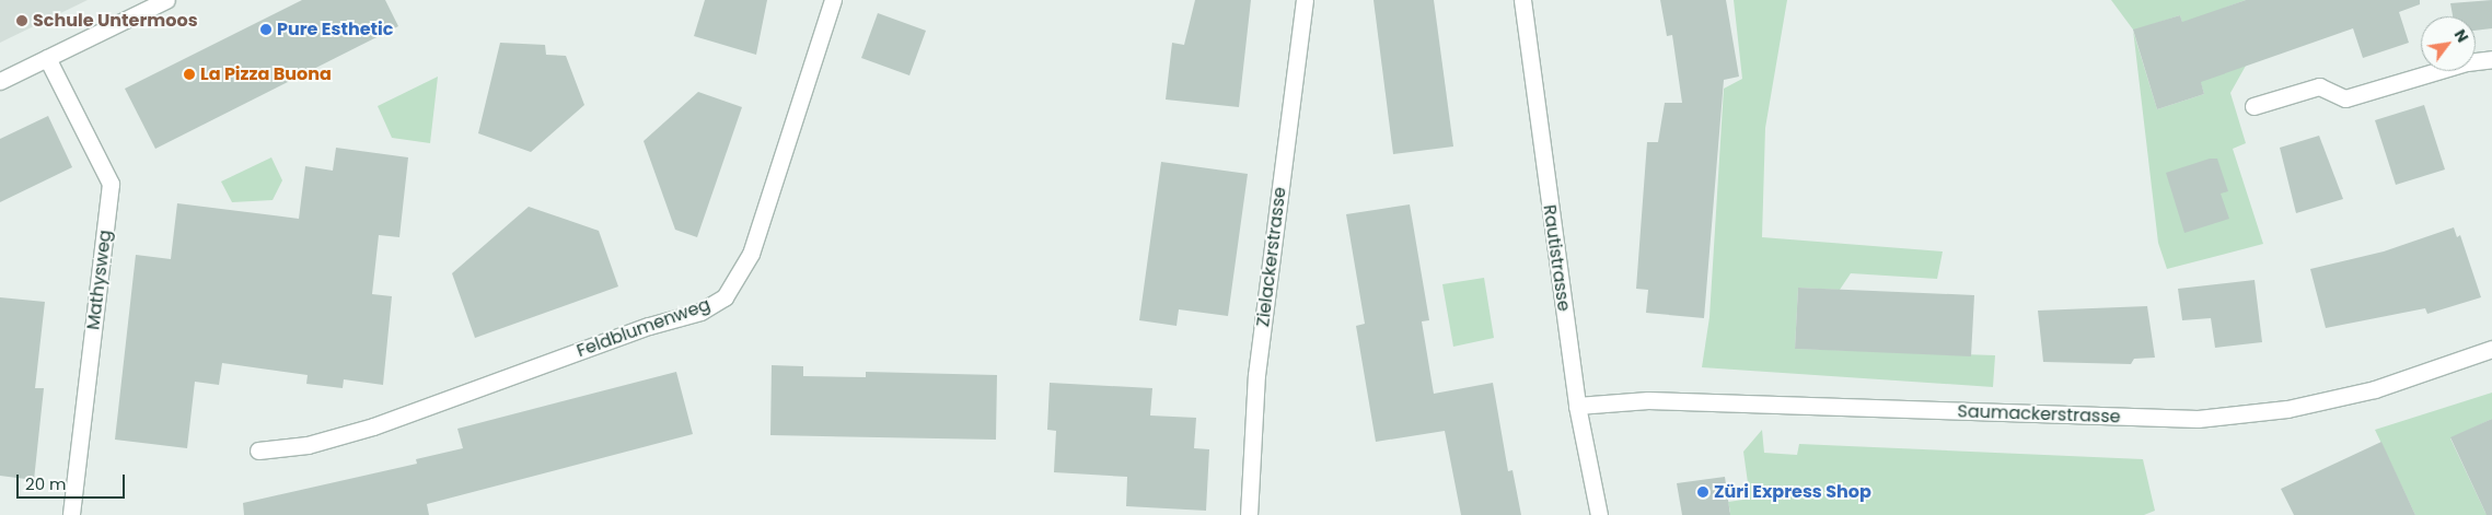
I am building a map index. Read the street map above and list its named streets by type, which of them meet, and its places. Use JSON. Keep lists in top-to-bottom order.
{
  "streets": {
    "street": [
      "Zielackerstrasse",
      "Rautistrasse",
      "Mathysweg",
      "Feldblumenweg",
      "Saumackerstrasse"
    ]
  },
  "crossings": [
    ["Rautistrasse", "Saumackerstrasse"]
  ],
  "places": [
    "Schule Untermoos",
    "Pure Esthetic",
    "La Pizza Buona",
    "Züri Express Shop"
  ],
  "scale_bar": "20 m",
  "north": "top right"
}
